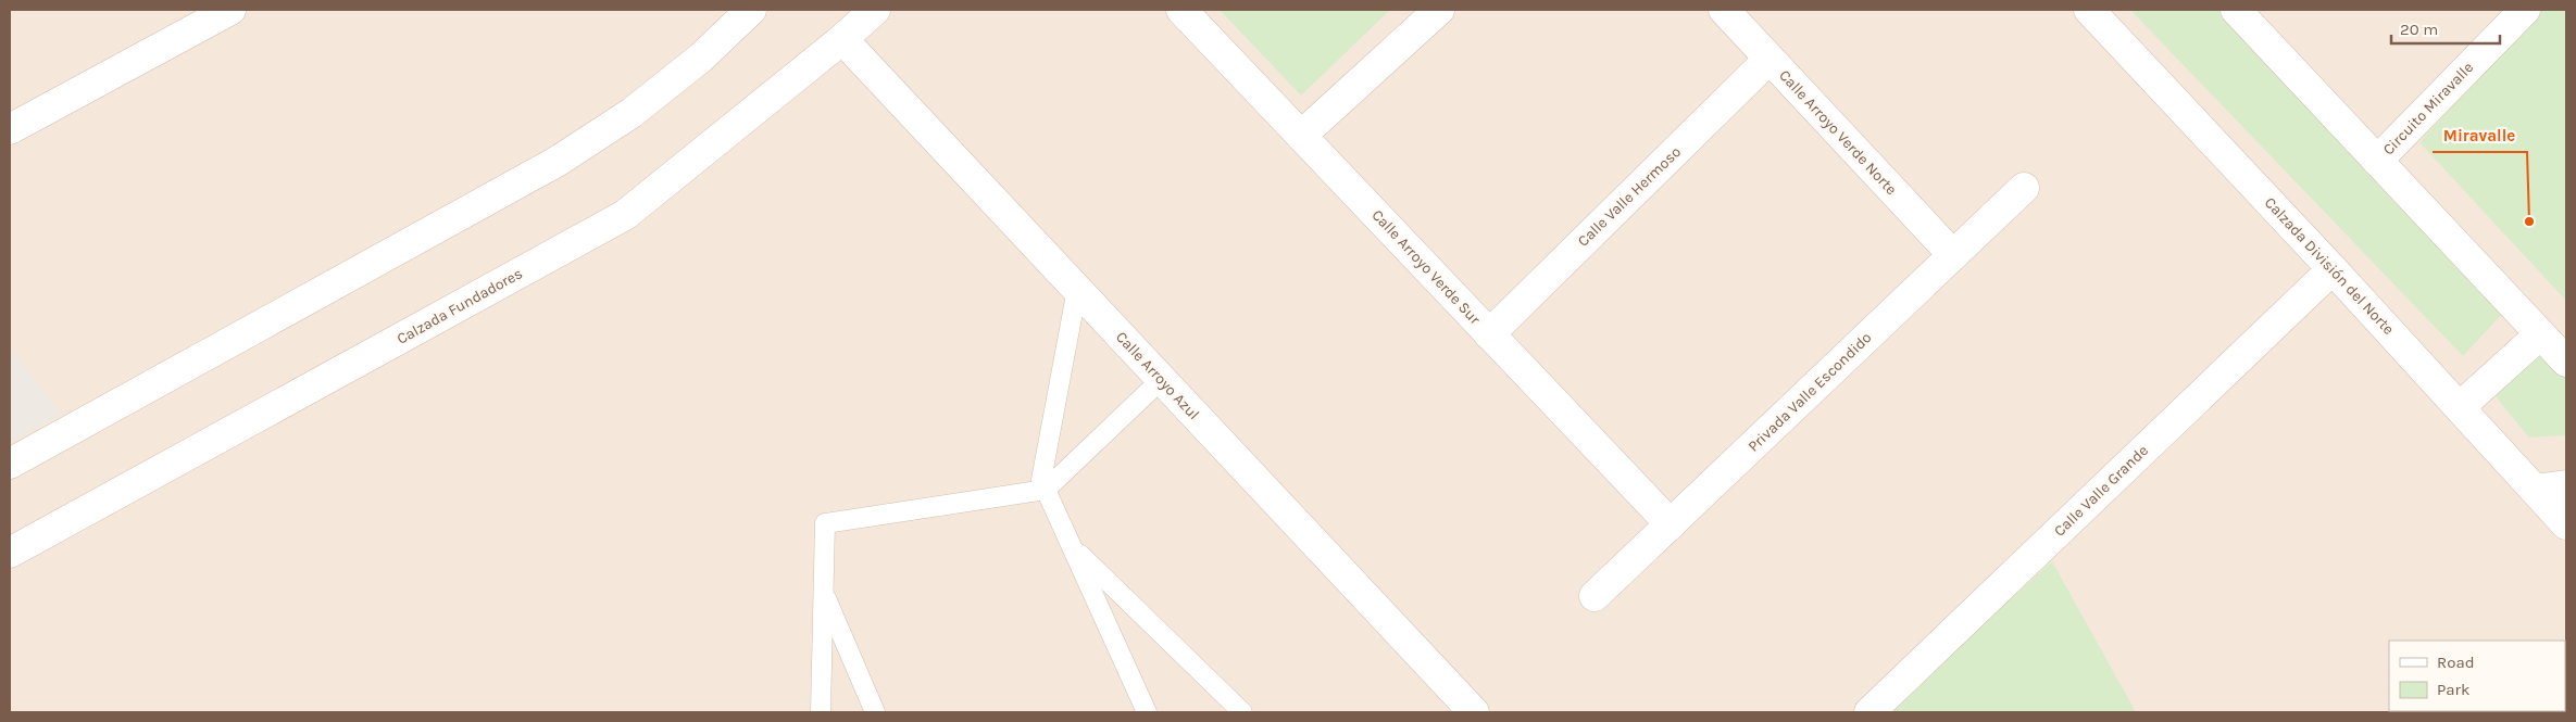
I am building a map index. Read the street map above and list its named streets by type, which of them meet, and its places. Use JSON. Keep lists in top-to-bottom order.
{
  "streets": {
    "street": [
      "Circuito Miravalle",
      "Calle Arroyo Verde Norte",
      "Calle Valle Hermoso",
      "Calzada División del Norte",
      "Calle Arroyo Verde Sur",
      "Calzada Fundadores",
      "Calle Arroyo Azul",
      "Privada Valle Escondido",
      "Calle Valle Grande"
    ]
  },
  "crossings": [
    ["Calle Arroyo Verde Norte", "Calle Valle Hermoso"],
    ["Calle Arroyo Verde Norte", "Privada Valle Escondido"],
    ["Calle Valle Hermoso", "Calle Arroyo Verde Sur"],
    ["Calzada División del Norte", "Calle Valle Grande"],
    ["Calle Arroyo Verde Sur", "Privada Valle Escondido"],
    ["Calzada Fundadores", "Calle Arroyo Azul"]
  ],
  "places": ["Miravalle"],
  "legend": ["Road", "Park"],
  "scale_bar": "20 m"
}
